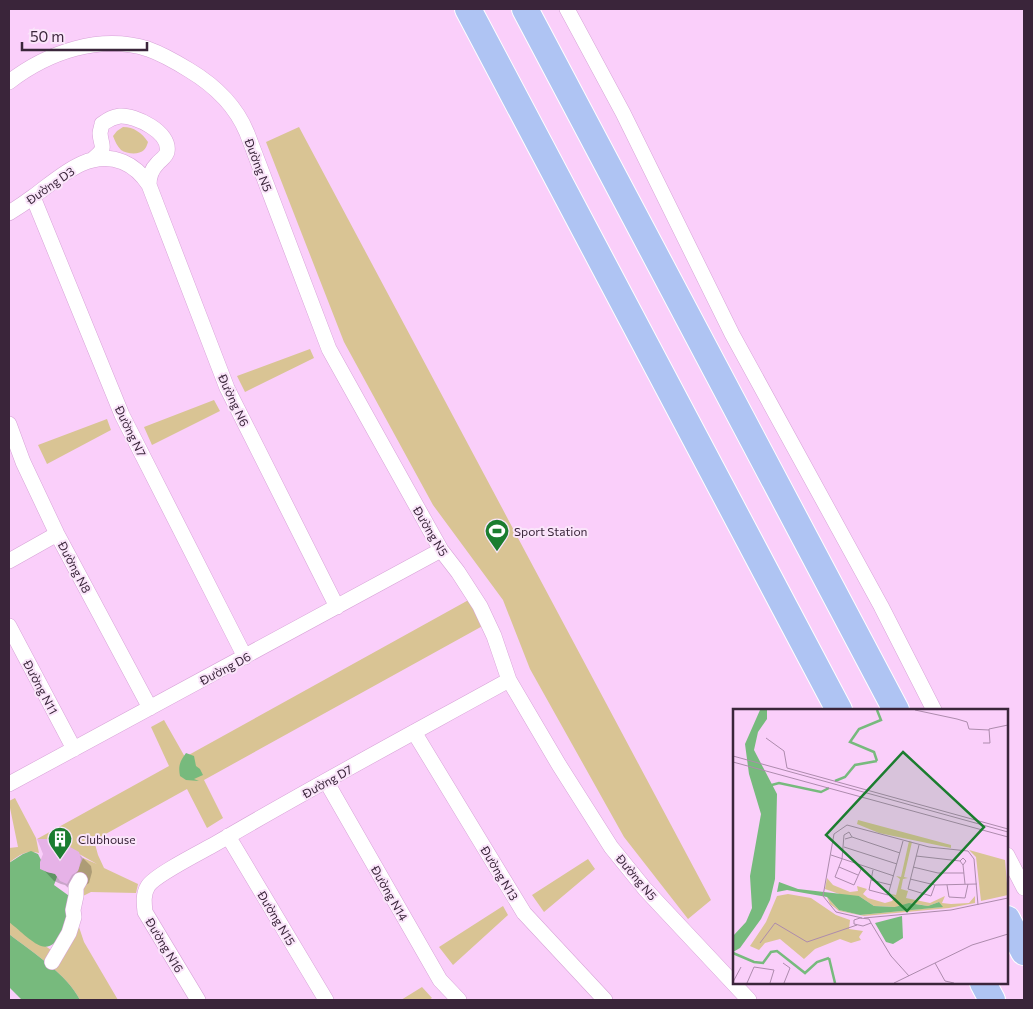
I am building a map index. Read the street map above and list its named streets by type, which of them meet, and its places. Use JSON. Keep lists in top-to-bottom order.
{
  "streets": {
    "street": [
      "Đường N5",
      "Đường D3",
      "Đường N6",
      "Đường N7",
      "Đường N8",
      "Đường D6",
      "Đường N11",
      "Đường D7",
      "Đường N13",
      "Đường N14",
      "Đường N15",
      "Đường N16"
    ]
  },
  "crossings": [
    ["Đường N5", "Đường D6"],
    ["Đường N5", "Đường D7"],
    ["Đường D3", "Đường N6"],
    ["Đường D3", "Đường N7"],
    ["Đường N6", "Đường D6"],
    ["Đường N7", "Đường D6"],
    ["Đường N8", "Đường D6"],
    ["Đường D6", "Đường N11"],
    ["Đường D7", "Đường N13"],
    ["Đường D7", "Đường N14"],
    ["Đường D7", "Đường N15"],
    ["Đường D7", "Đường N16"]
  ],
  "places": {
    "sports": ["Sport Station"],
    "building": ["Clubhouse"]
  },
  "scale_bar": "50 m"
}
